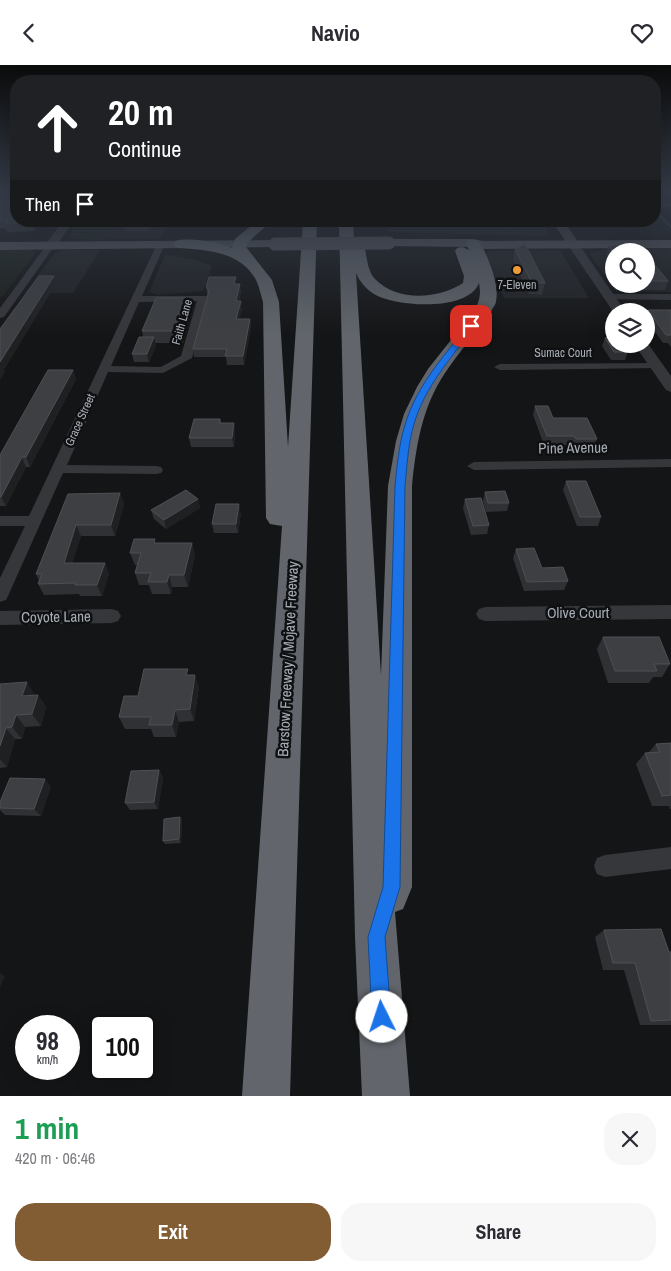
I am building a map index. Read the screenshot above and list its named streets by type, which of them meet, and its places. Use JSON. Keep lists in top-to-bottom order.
{
  "streets": {
    "highway": ["Barstow Freeway / Mojave Freeway"],
    "street": [
      "Faith Lane",
      "Sumac Court",
      "Grace Street",
      "Pine Avenue",
      "Olive Court",
      "Coyote Lane"
    ]
  },
  "crossings": [
    ["Faith Lane", "Grace Street"]
  ],
  "places": ["7-Eleven"],
  "page": {
    "header": "Navio",
    "turn": ["20 m", "Continue"],
    "then": "Then",
    "speed": "98 km/h",
    "limit": "100",
    "heading": ["1 min", "420 m · 06:46"],
    "buttons": ["Exit", "Share"]
  }
}
